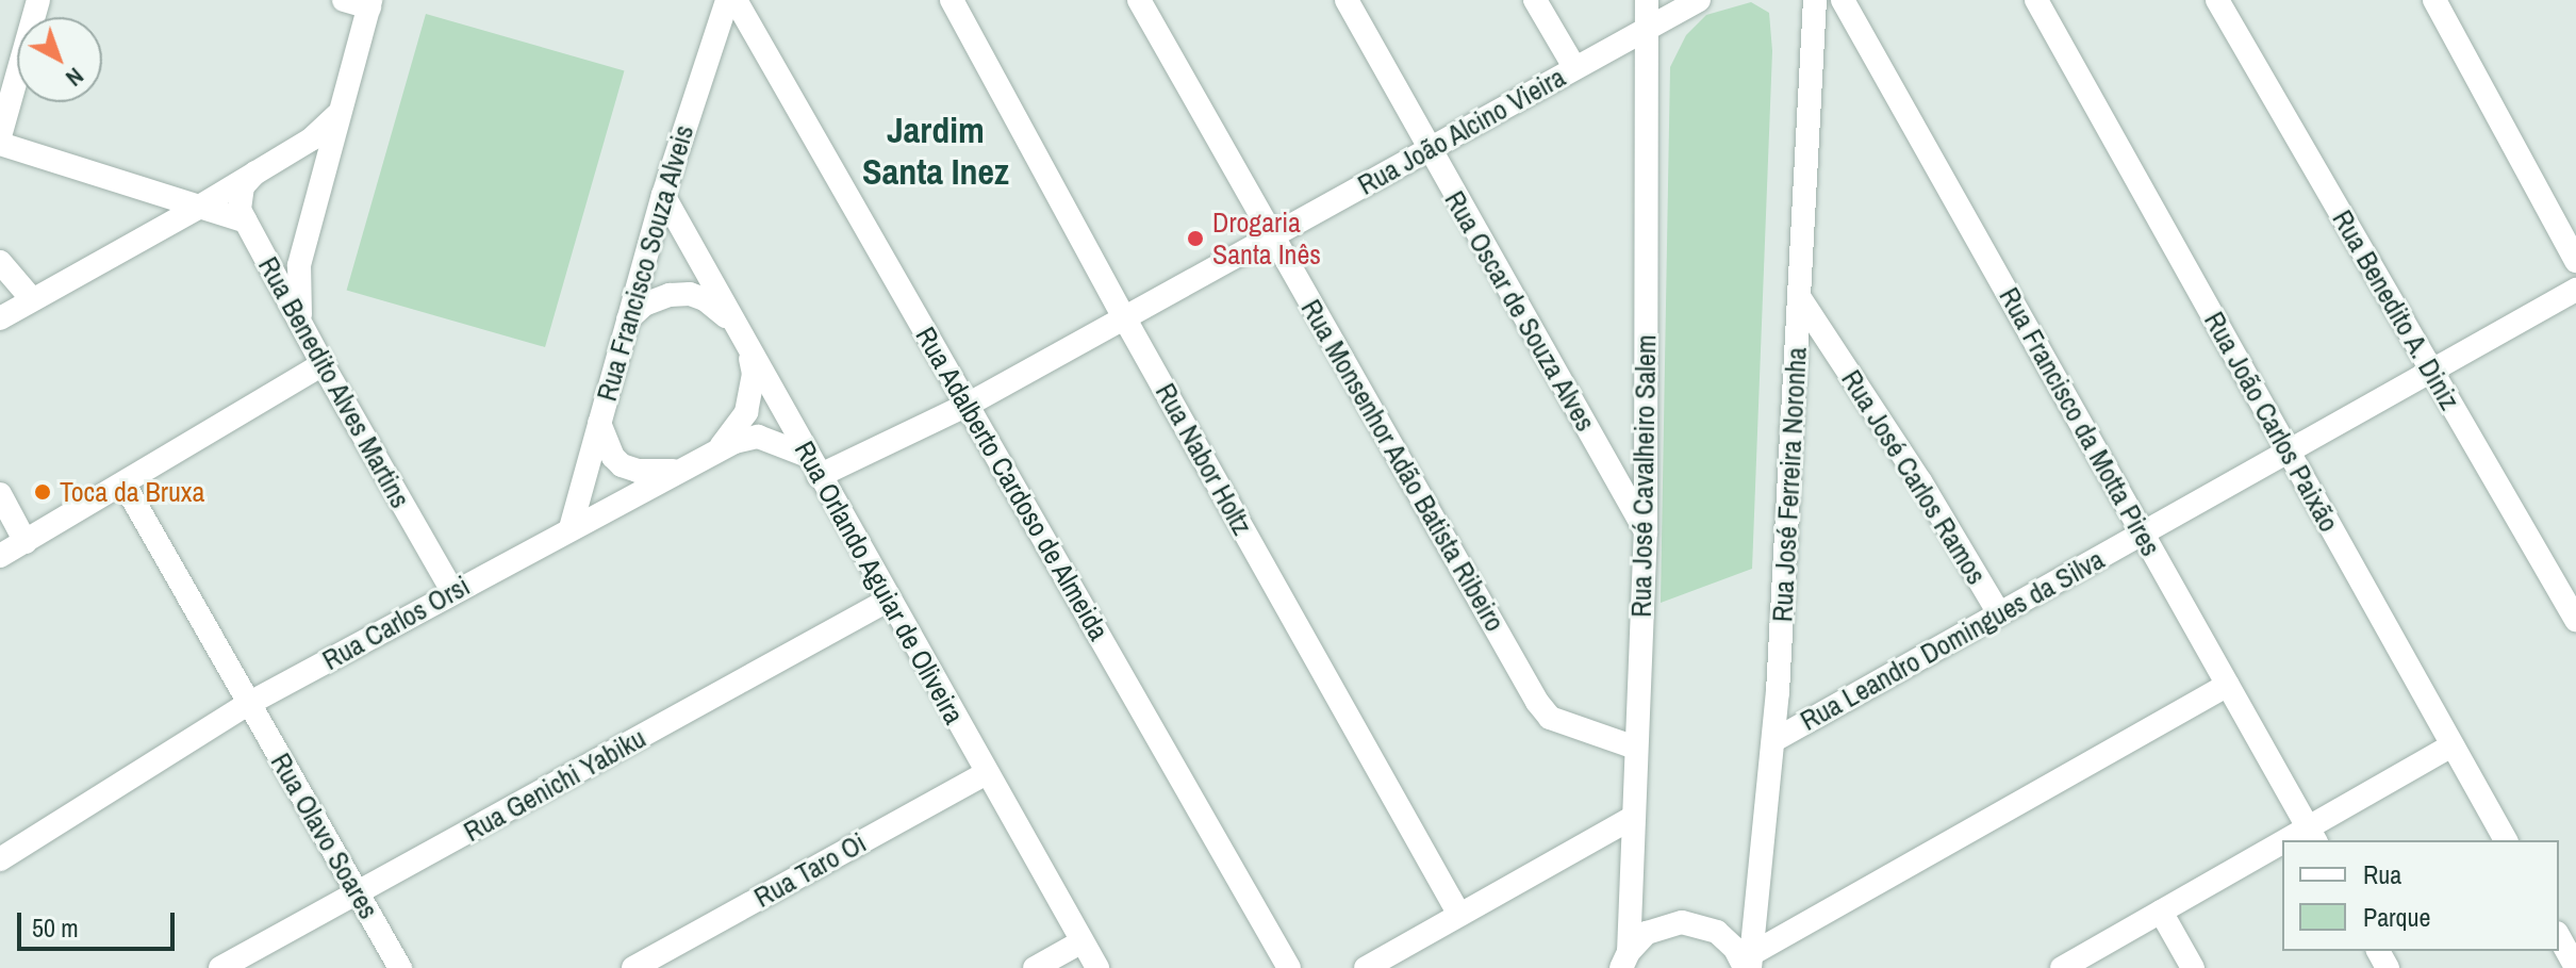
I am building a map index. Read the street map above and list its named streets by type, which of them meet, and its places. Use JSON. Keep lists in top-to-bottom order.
{
  "streets": {
    "street": [
      "Rua João Alcino Vieira",
      "Rua Francisco Souza Alveis",
      "Rua Benedito A. Diniz",
      "Rua Oscar de Souza Alves",
      "Rua Benedito Alves Martins",
      "Rua Francisco da Motta Pires",
      "Rua João Carlos Paixão",
      "Rua Nabor Holtz",
      "Rua Monsenhor Adão Batista Ribeiro",
      "Rua José Cavalheiro Salem",
      "Rua José Carlos Ramos",
      "Rua Adalberto Cardoso de Almeida",
      "Rua José Ferreira Noronha",
      "Rua Orlando Aguiar de Oliveira",
      "Rua Carlos Orsi",
      "Rua Leandro Domingues da Silva",
      "Rua Genichi Yabiku",
      "Rua Olavo Soares",
      "Rua Taro Oi"
    ]
  },
  "crossings": [
    ["Rua João Alcino Vieira", "Rua Oscar de Souza Alves"],
    ["Rua João Alcino Vieira", "Rua Nabor Holtz"],
    ["Rua João Alcino Vieira", "Rua Monsenhor Adão Batista Ribeiro"],
    ["Rua João Alcino Vieira", "Rua José Cavalheiro Salem"],
    ["Rua João Alcino Vieira", "Rua Adalberto Cardoso de Almeida"],
    ["Rua João Alcino Vieira", "Rua Orlando Aguiar de Oliveira"],
    ["Rua João Alcino Vieira", "Rua Carlos Orsi"],
    ["Rua Francisco Souza Alveis", "Rua Orlando Aguiar de Oliveira"],
    ["Rua Francisco Souza Alveis", "Rua Carlos Orsi"],
    ["Rua Benedito A. Diniz", "Rua Leandro Domingues da Silva"],
    ["Rua Oscar de Souza Alves", "Rua José Cavalheiro Salem"],
    ["Rua Benedito Alves Martins", "Rua Carlos Orsi"],
    ["Rua Francisco da Motta Pires", "Rua Leandro Domingues da Silva"],
    ["Rua João Carlos Paixão", "Rua Leandro Domingues da Silva"],
    ["Rua Monsenhor Adão Batista Ribeiro", "Rua José Cavalheiro Salem"],
    ["Rua José Carlos Ramos", "Rua José Ferreira Noronha"],
    ["Rua José Carlos Ramos", "Rua Leandro Domingues da Silva"],
    ["Rua José Ferreira Noronha", "Rua Leandro Domingues da Silva"],
    ["Rua Orlando Aguiar de Oliveira", "Rua Carlos Orsi"],
    ["Rua Orlando Aguiar de Oliveira", "Rua Genichi Yabiku"],
    ["Rua Orlando Aguiar de Oliveira", "Rua Taro Oi"],
    ["Rua Carlos Orsi", "Rua Olavo Soares"],
    ["Rua Genichi Yabiku", "Rua Olavo Soares"]
  ],
  "districts": ["Jardim Santa Inez"],
  "places": ["Drogaria Santa Inês", "Toca da Bruxa"],
  "legend": ["Rua", "Parque"],
  "scale_bar": "50 m",
  "north": "bottom right"
}
